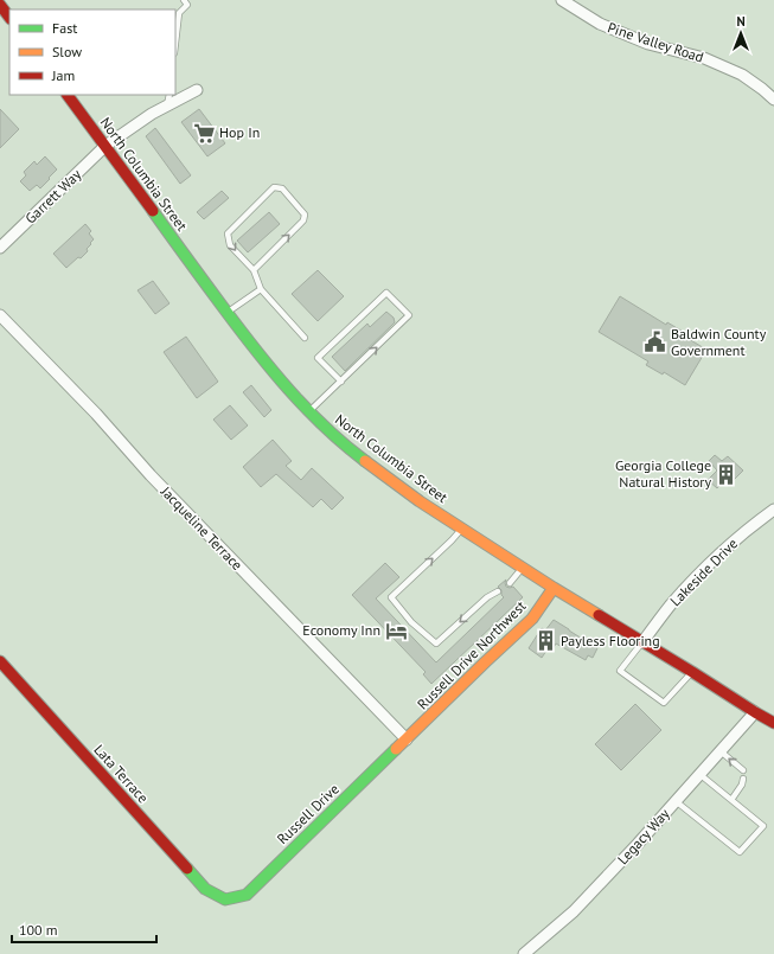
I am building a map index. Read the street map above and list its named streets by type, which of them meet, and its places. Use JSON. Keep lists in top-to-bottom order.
{
  "streets": {
    "main road": [
      "North Columbia Street",
      "Russell Drive Northwest",
      "Lata Terrace",
      "Russell Drive"
    ],
    "street": [
      "Pine Valley Road",
      "Garrett Way",
      "Jacqueline Terrace",
      "Lakeside Drive",
      "Legacy Way"
    ]
  },
  "crossings": [
    ["North Columbia Street", "Garrett Way"],
    ["North Columbia Street", "Lakeside Drive"],
    ["North Columbia Street", "Russell Drive Northwest"],
    ["North Columbia Street", "Legacy Way"],
    ["Jacqueline Terrace", "Russell Drive Northwest"],
    ["Jacqueline Terrace", "Russell Drive"],
    ["Russell Drive Northwest", "Russell Drive"],
    ["Lata Terrace", "Russell Drive"]
  ],
  "places": {
    "supermarket": ["Hop In"],
    "public building": ["Baldwin County Government"],
    "building": ["Georgia College Natural History", "Payless Flooring"],
    "hotel": ["Economy Inn"]
  },
  "legend": ["Fast", "Slow", "Jam"],
  "scale_bar": "100 m",
  "north": "top"
}
